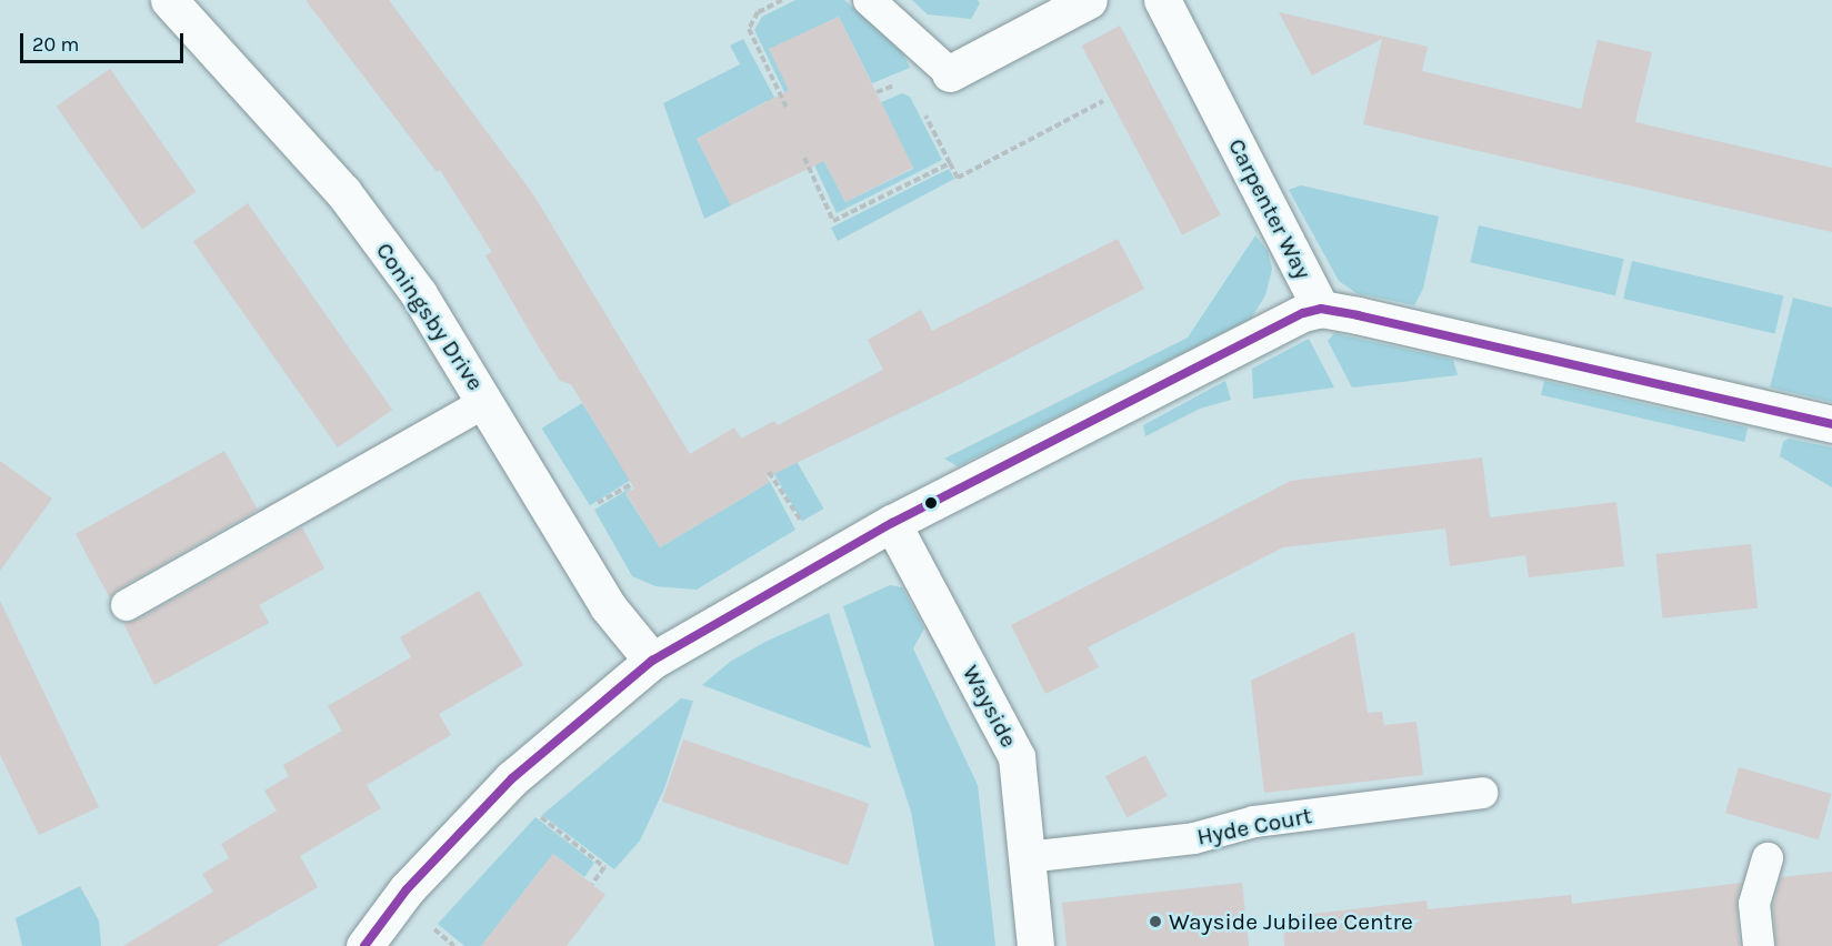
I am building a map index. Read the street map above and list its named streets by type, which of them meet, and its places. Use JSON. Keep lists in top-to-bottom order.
{
  "streets": {
    "street": ["Carpenter Way", "Coningsby Drive", "Wayside"],
    "lane": ["Hyde Court"]
  },
  "crossings": [
    ["Wayside", "Hyde Court"]
  ],
  "places": ["Wayside Jubilee Centre"],
  "scale_bar": "20 m"
}
